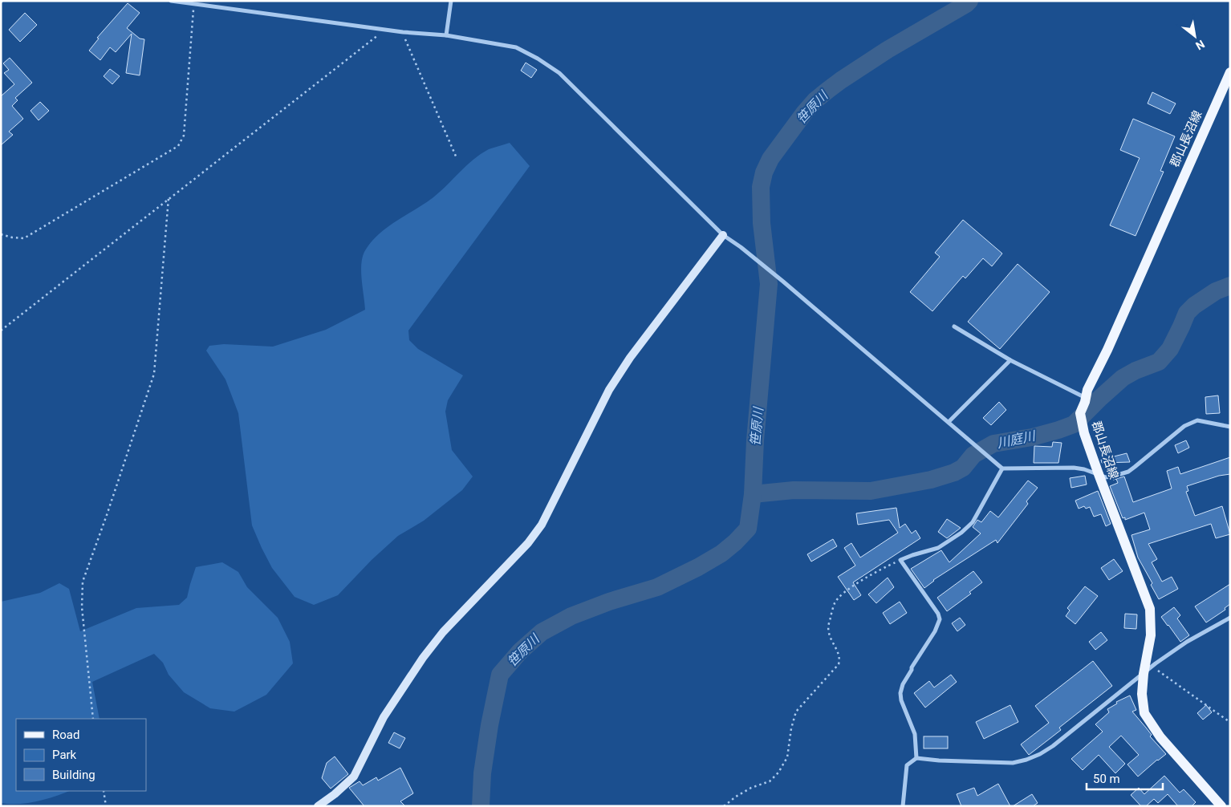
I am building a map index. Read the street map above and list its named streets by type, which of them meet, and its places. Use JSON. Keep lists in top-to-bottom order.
{
  "streets": {
    "main road": ["郡山長沼線"]
  },
  "water": ["笹原川", "川庭川"],
  "legend": ["Road", "Park", "Building"],
  "scale_bar": "50 m",
  "north": "bottom right"
}
